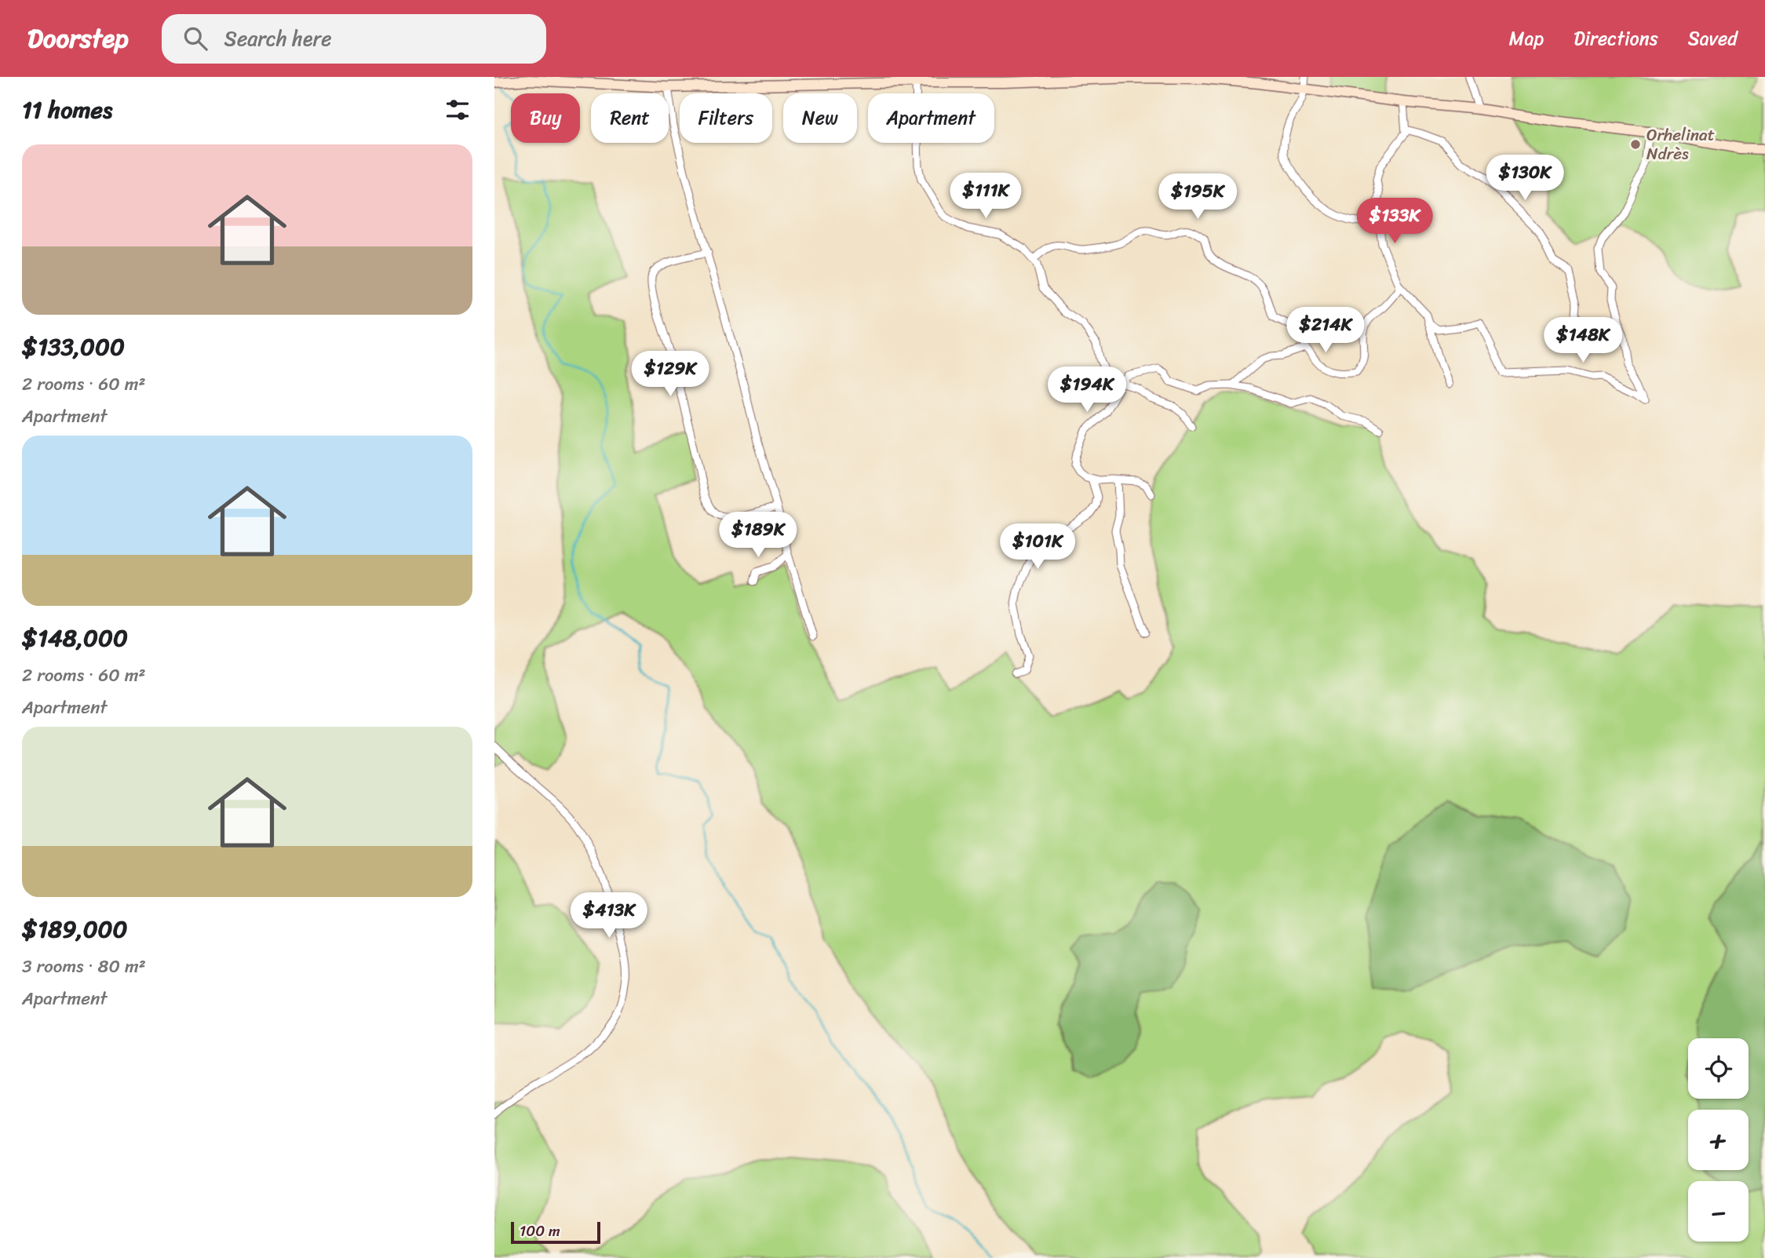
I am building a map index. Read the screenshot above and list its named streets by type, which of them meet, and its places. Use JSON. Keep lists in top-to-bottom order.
{
  "places": ["Orhelinat Ndrès"],
  "scale_bar": "100 m",
  "page": {
    "header": "Doorstep",
    "search": "Search here",
    "nav": ["Map", "Directions", "Saved"],
    "heading": "11 homes",
    "chip": [
      "Buy",
      "Rent",
      "Filters",
      "New",
      "Apartment"
    ],
    "list": [
      {
        "name": "$133,000",
        "note": "2 rooms · 60 m² · Apartment"
      },
      {
        "name": "$148,000",
        "note": "2 rooms · 60 m² · Apartment"
      },
      {
        "name": "$189,000",
        "note": "3 rooms · 80 m² · Apartment"
      }
    ],
    "price": [
      "$130K",
      "$111K",
      "$195K",
      "$133K",
      "$214K",
      "$148K",
      "$129K",
      "$194K",
      "$189K",
      "$101K",
      "$413K"
    ],
    "map_buttons": ["+", "−"],
    "scale": "100 m"
  }
}
